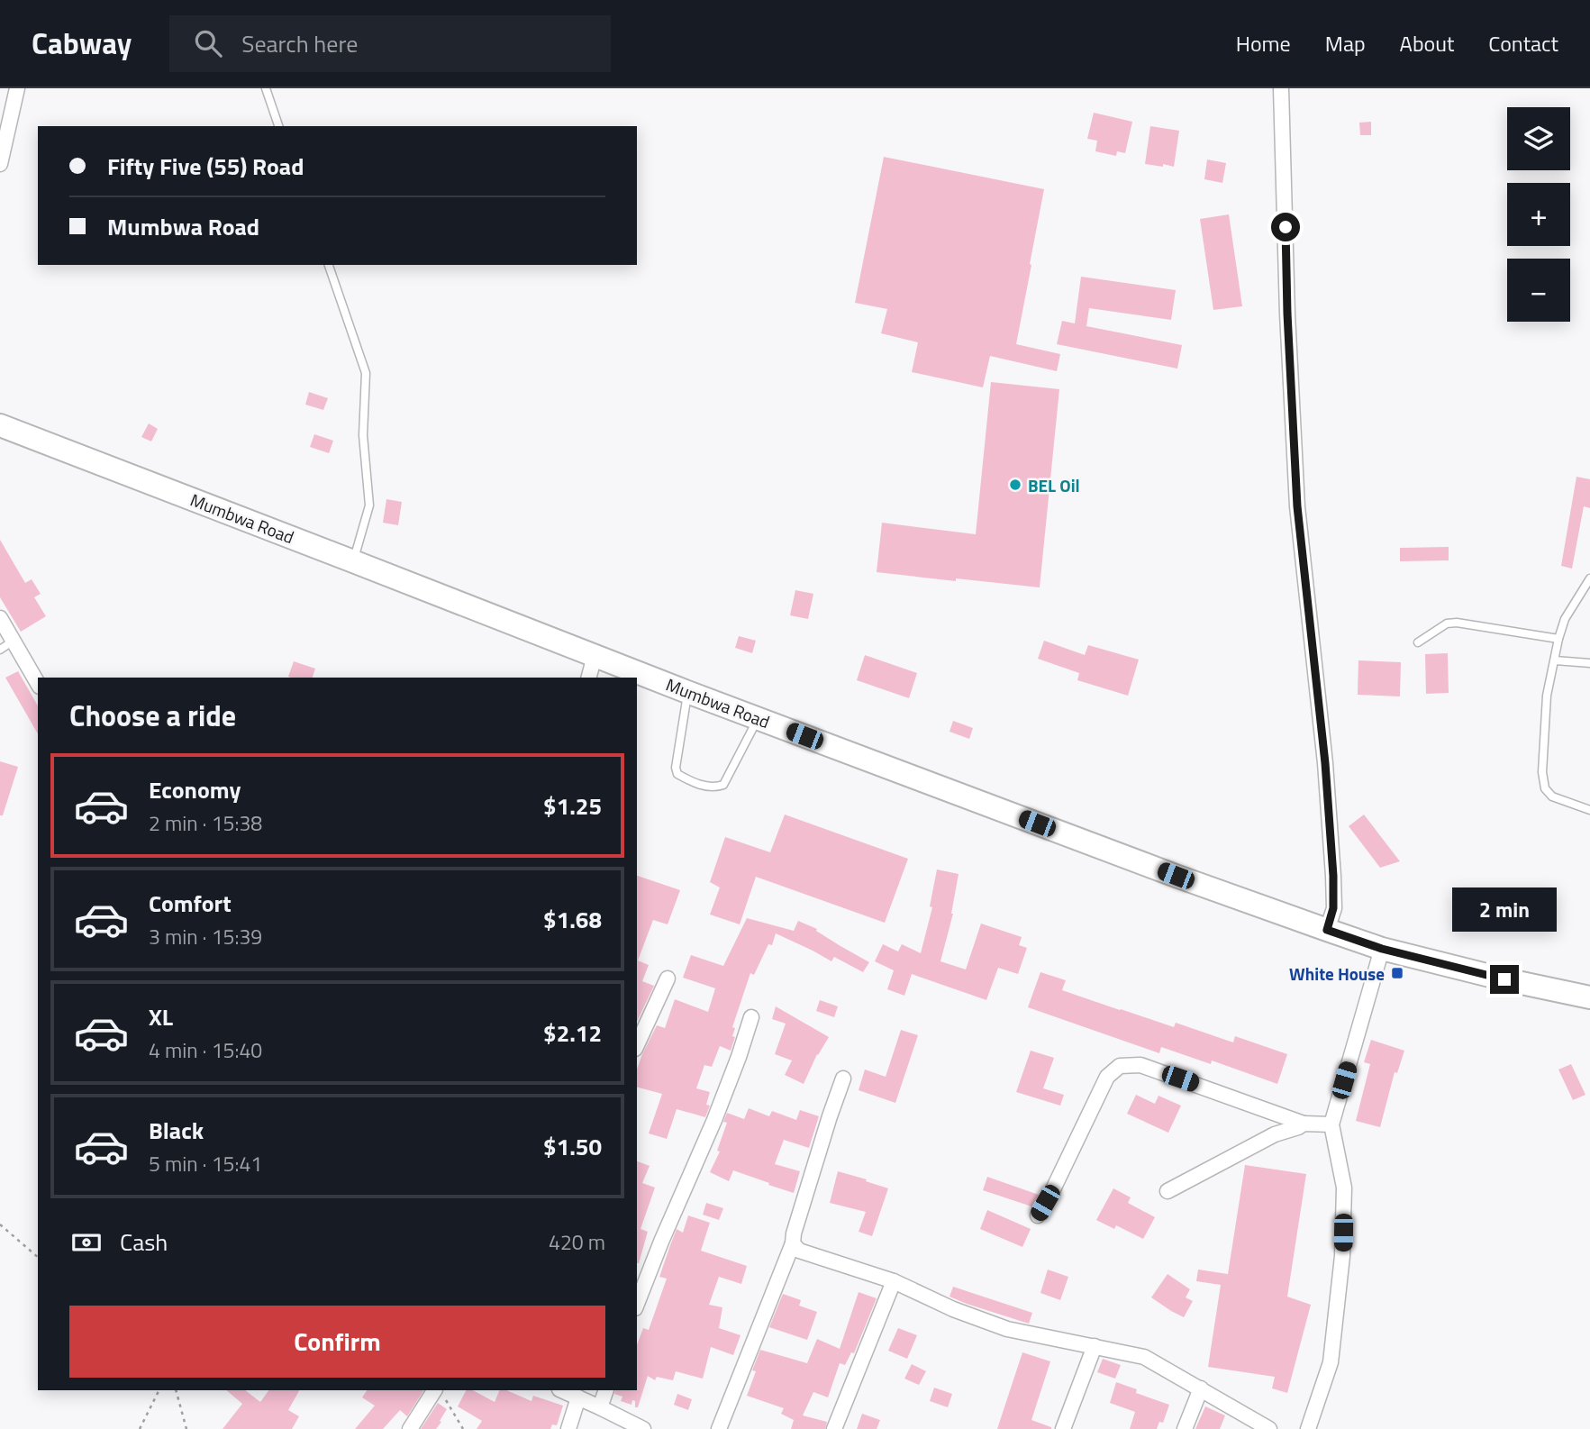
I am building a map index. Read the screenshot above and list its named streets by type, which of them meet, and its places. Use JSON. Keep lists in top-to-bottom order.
{
  "streets": {
    "main road": ["Mumbwa Road"]
  },
  "places": {
    "other": ["BEL Oil"],
    "transit": ["White House"]
  },
  "page": {
    "header": "Cabway",
    "search": "Search here",
    "nav": [
      "Home",
      "Map",
      "About",
      "Contact"
    ],
    "map_buttons": ["+", "−"],
    "banner": ["Fifty Five (55) Road", "Mumbwa Road"],
    "heading": "Choose a ride",
    "list": [
      {
        "name": "Economy",
        "note": "2 min · 15:38",
        "value": "$1.25"
      },
      {
        "name": "Comfort",
        "note": "3 min · 15:39",
        "value": "$1.68"
      },
      {
        "name": "XL",
        "note": "4 min · 15:40",
        "value": "$2.12"
      },
      {
        "name": "Black",
        "note": "5 min · 15:41",
        "value": "$1.50"
      }
    ],
    "bubble": "2 min",
    "pay": ["Cash", "420 m"],
    "buttons": "Confirm"
  }
}
